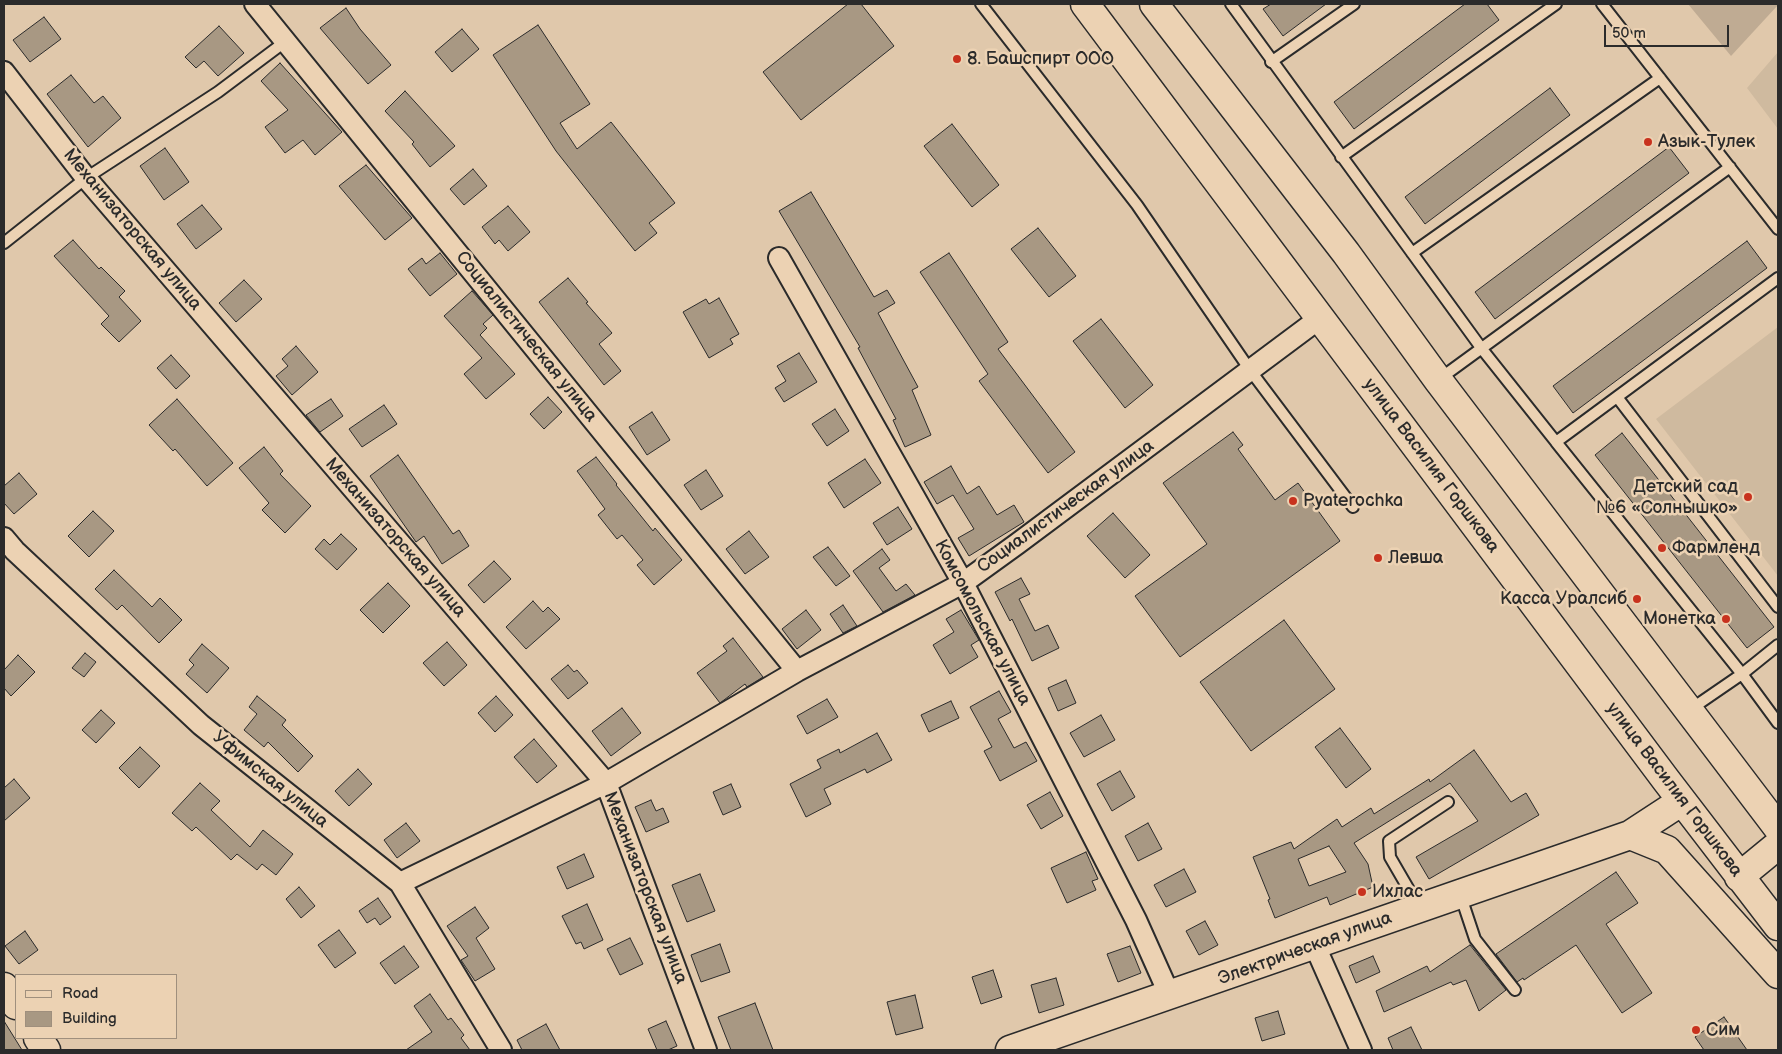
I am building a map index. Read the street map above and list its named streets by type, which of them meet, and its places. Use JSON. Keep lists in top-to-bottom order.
{
  "streets": {
    "main road": ["улица Василия Горшкова", "Электрическая улица"],
    "street": [
      "Механизаторская улица",
      "Социалистическая улица",
      "Комсомольская улица",
      "Уфимская улица"
    ]
  },
  "crossings": [
    ["Механизаторская улица", "Социалистическая улица"],
    ["Социалистическая улица", "улица Василия Горшкова"],
    ["Социалистическая улица", "Комсомольская улица"],
    ["Социалистическая улица", "Уфимская улица"],
    ["улица Василия Горшкова", "Электрическая улица"],
    ["Комсомольская улица", "Электрическая улица"]
  ],
  "places": [
    "8. Башспирт ООО",
    "Азык-Тулек",
    "Детский сад №6 «Солнышко»",
    "Pyaterochka",
    "Фармленд",
    "Левша",
    "Касса Уралсиб",
    "Монетка",
    "Ихлас",
    "Сим"
  ],
  "legend": ["Road", "Building"],
  "scale_bar": "50 m"
}
